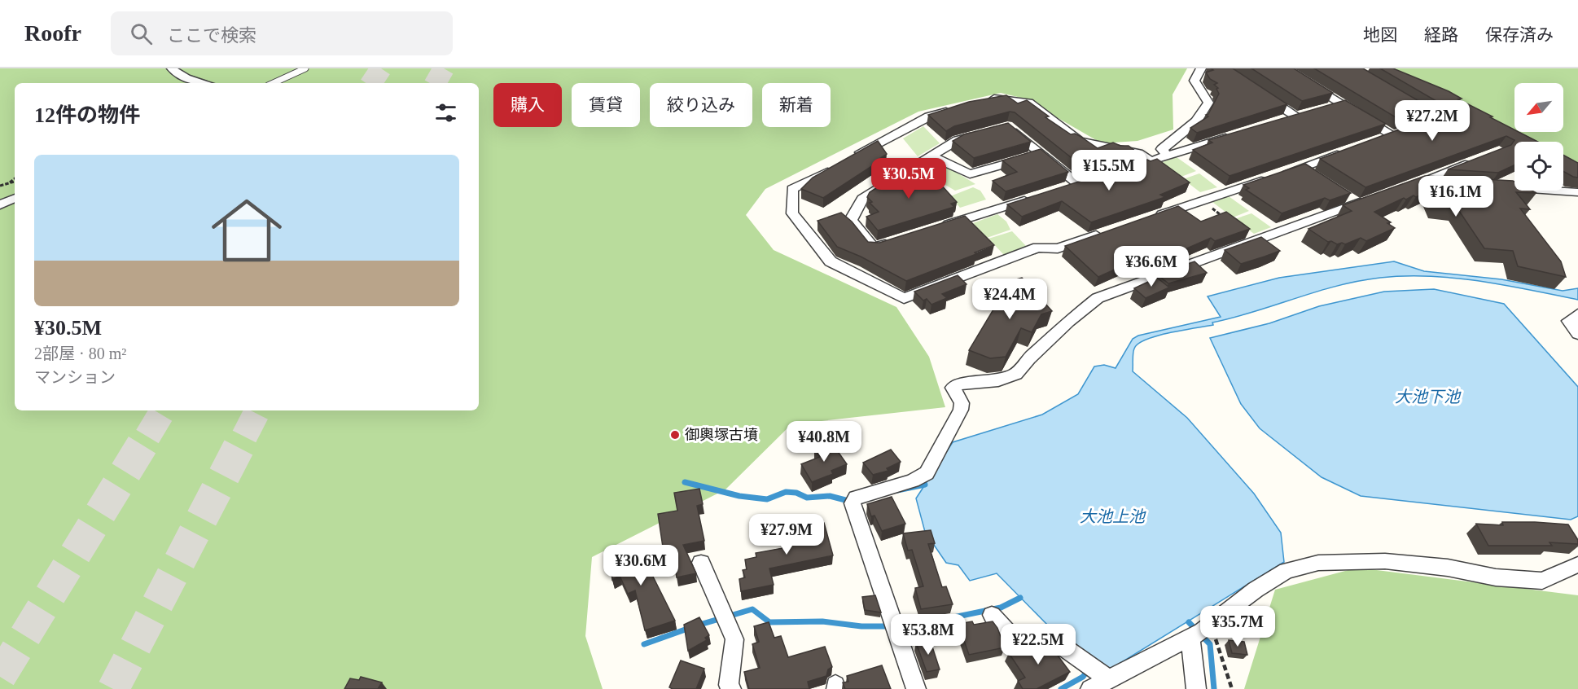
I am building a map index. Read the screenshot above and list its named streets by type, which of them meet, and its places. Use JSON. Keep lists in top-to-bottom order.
{
  "water": ["大池下池", "大池上池"],
  "places": ["御輿塚古墳"],
  "north": "bottom left",
  "page": {
    "header": "Roofr",
    "search": "ここで検索",
    "nav": ["地図", "経路", "保存済み"],
    "chip": [
      "購入",
      "賃貸",
      "絞り込み",
      "新着"
    ],
    "heading": "12件の物件",
    "price": [
      "¥27.2M",
      "¥15.5M",
      "¥30.5M",
      "¥16.1M",
      "¥36.6M",
      "¥24.4M",
      "¥40.8M",
      "¥27.9M",
      "¥30.6M",
      "¥35.7M",
      "¥53.8M",
      "¥22.5M"
    ],
    "list": [
      {
        "name": "¥30.5M",
        "note": "2部屋 · 80 m² · マンション"
      }
    ]
  }
}
